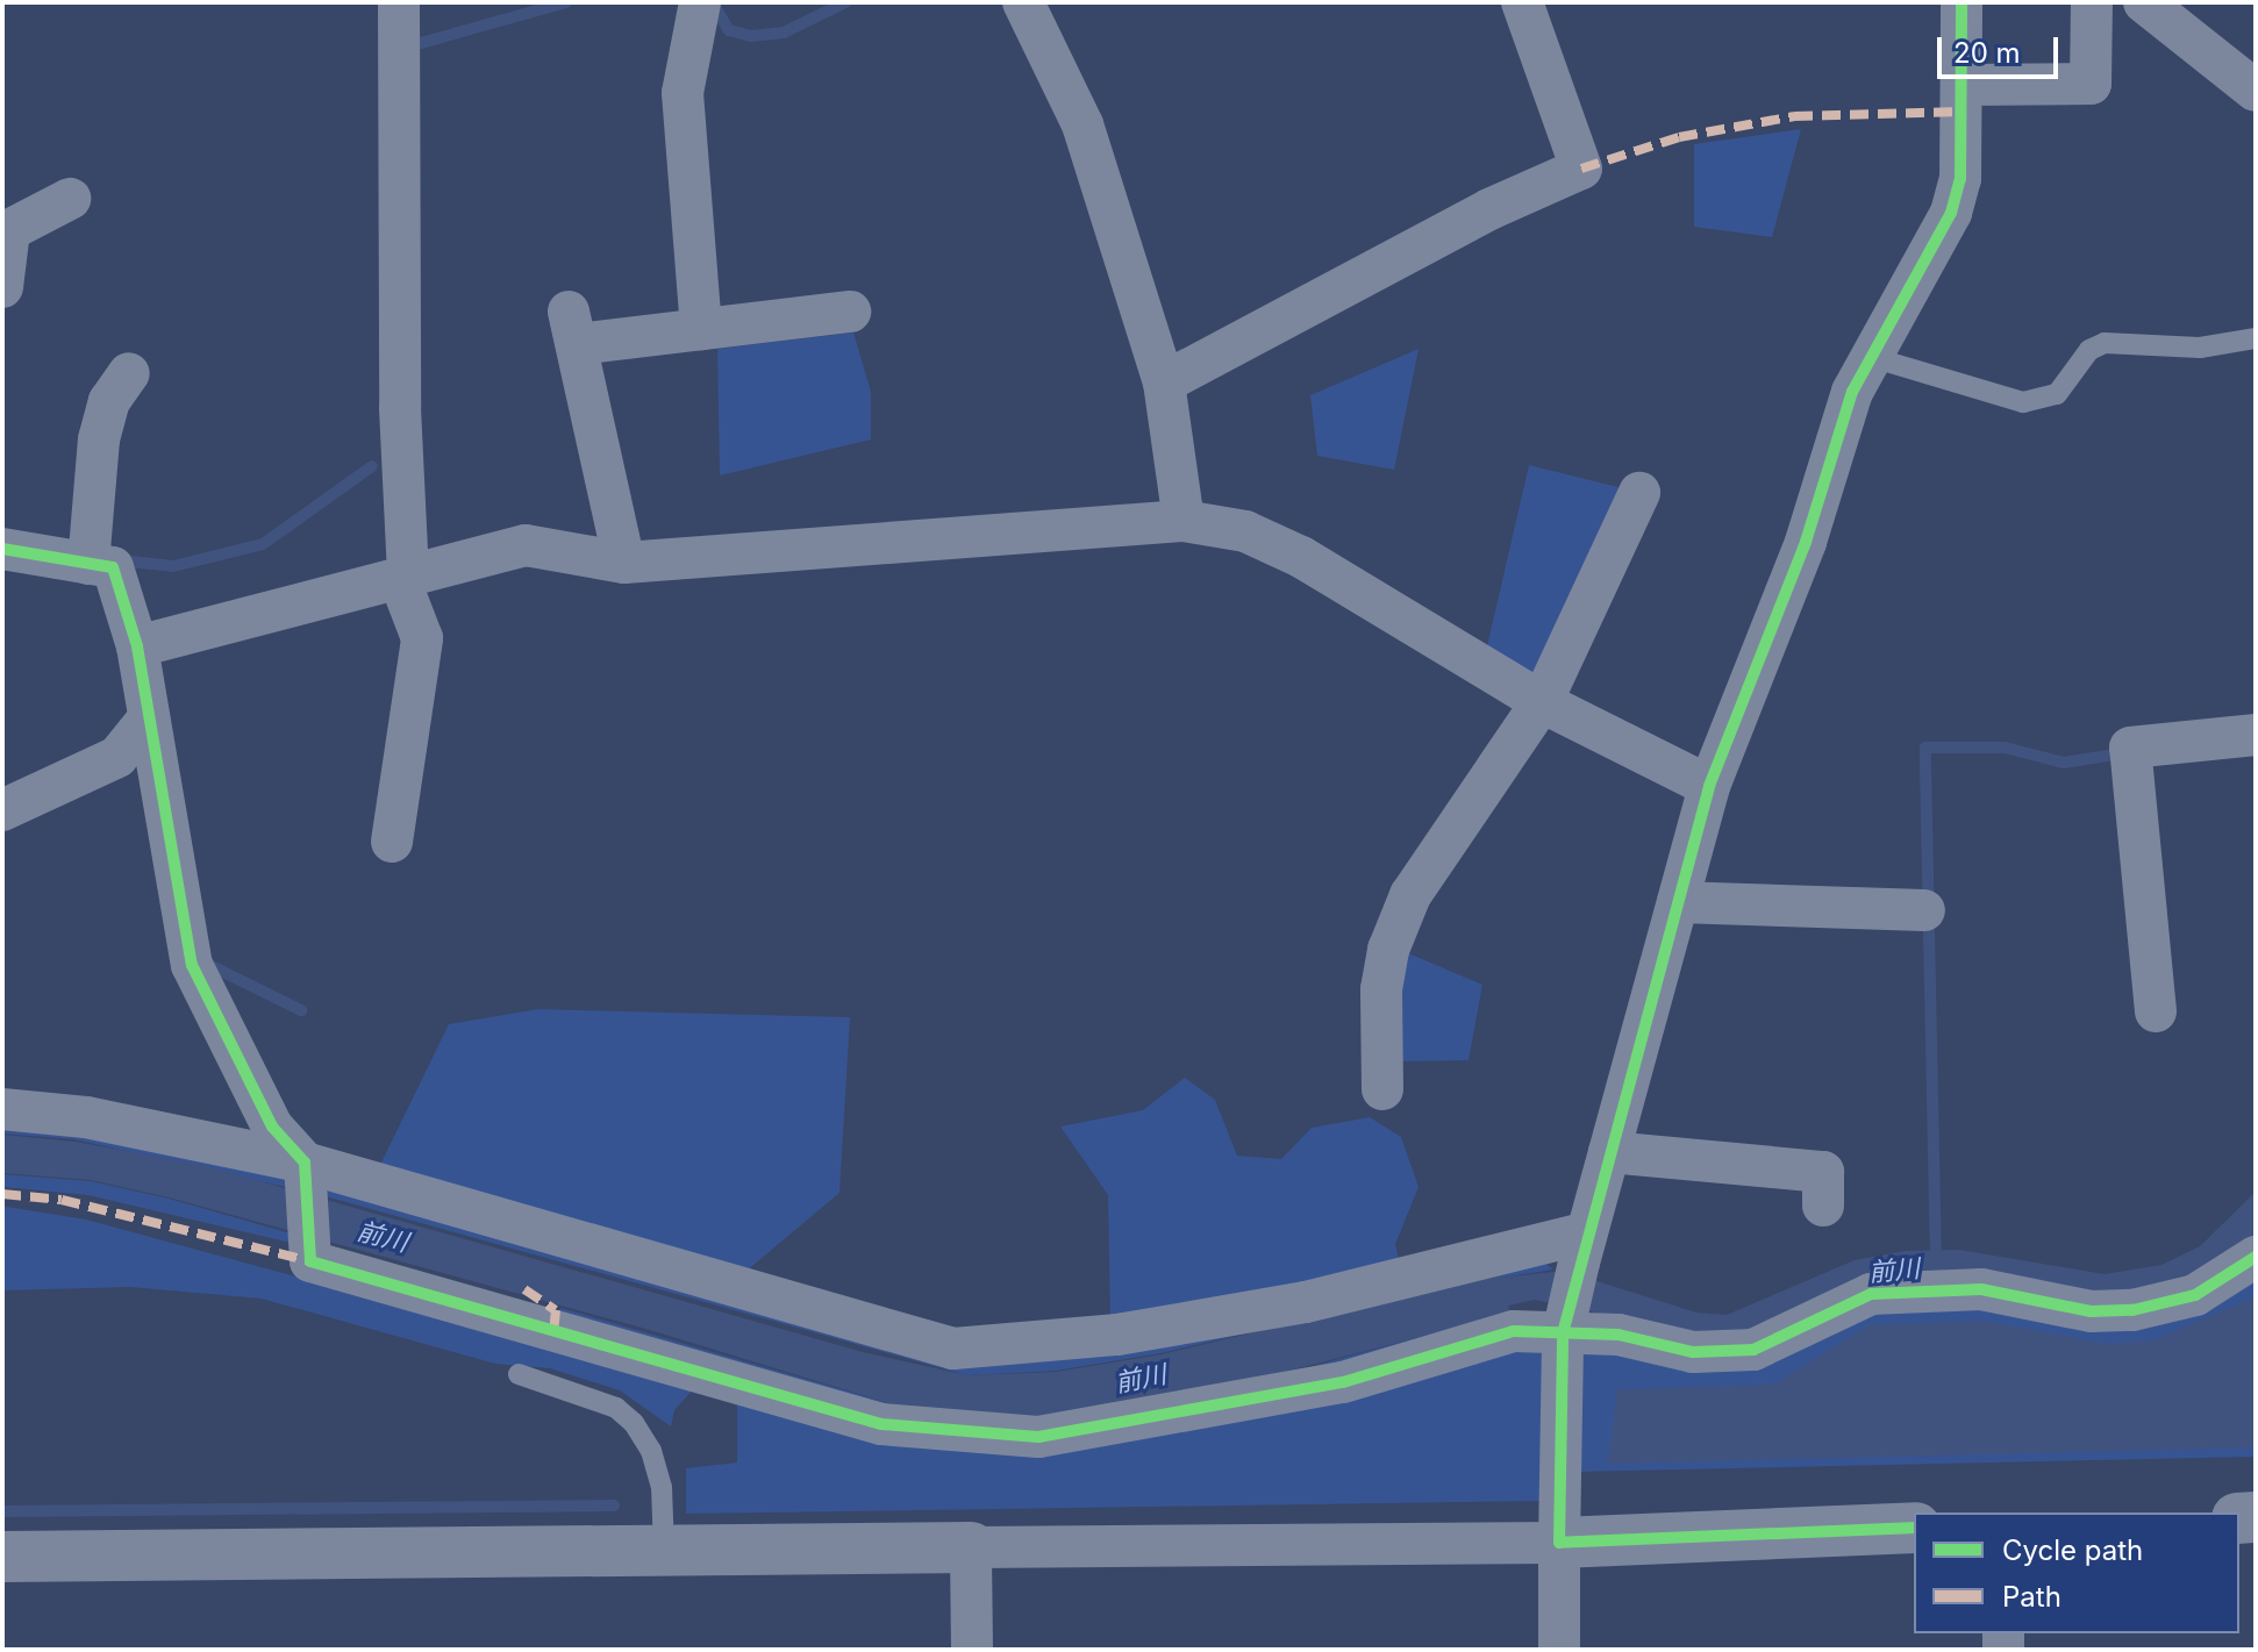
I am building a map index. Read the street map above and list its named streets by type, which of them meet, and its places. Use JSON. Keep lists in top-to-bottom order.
{
  "water": ["前川"],
  "legend": ["Cycle path", "Path"],
  "scale_bar": "20 m"
}
